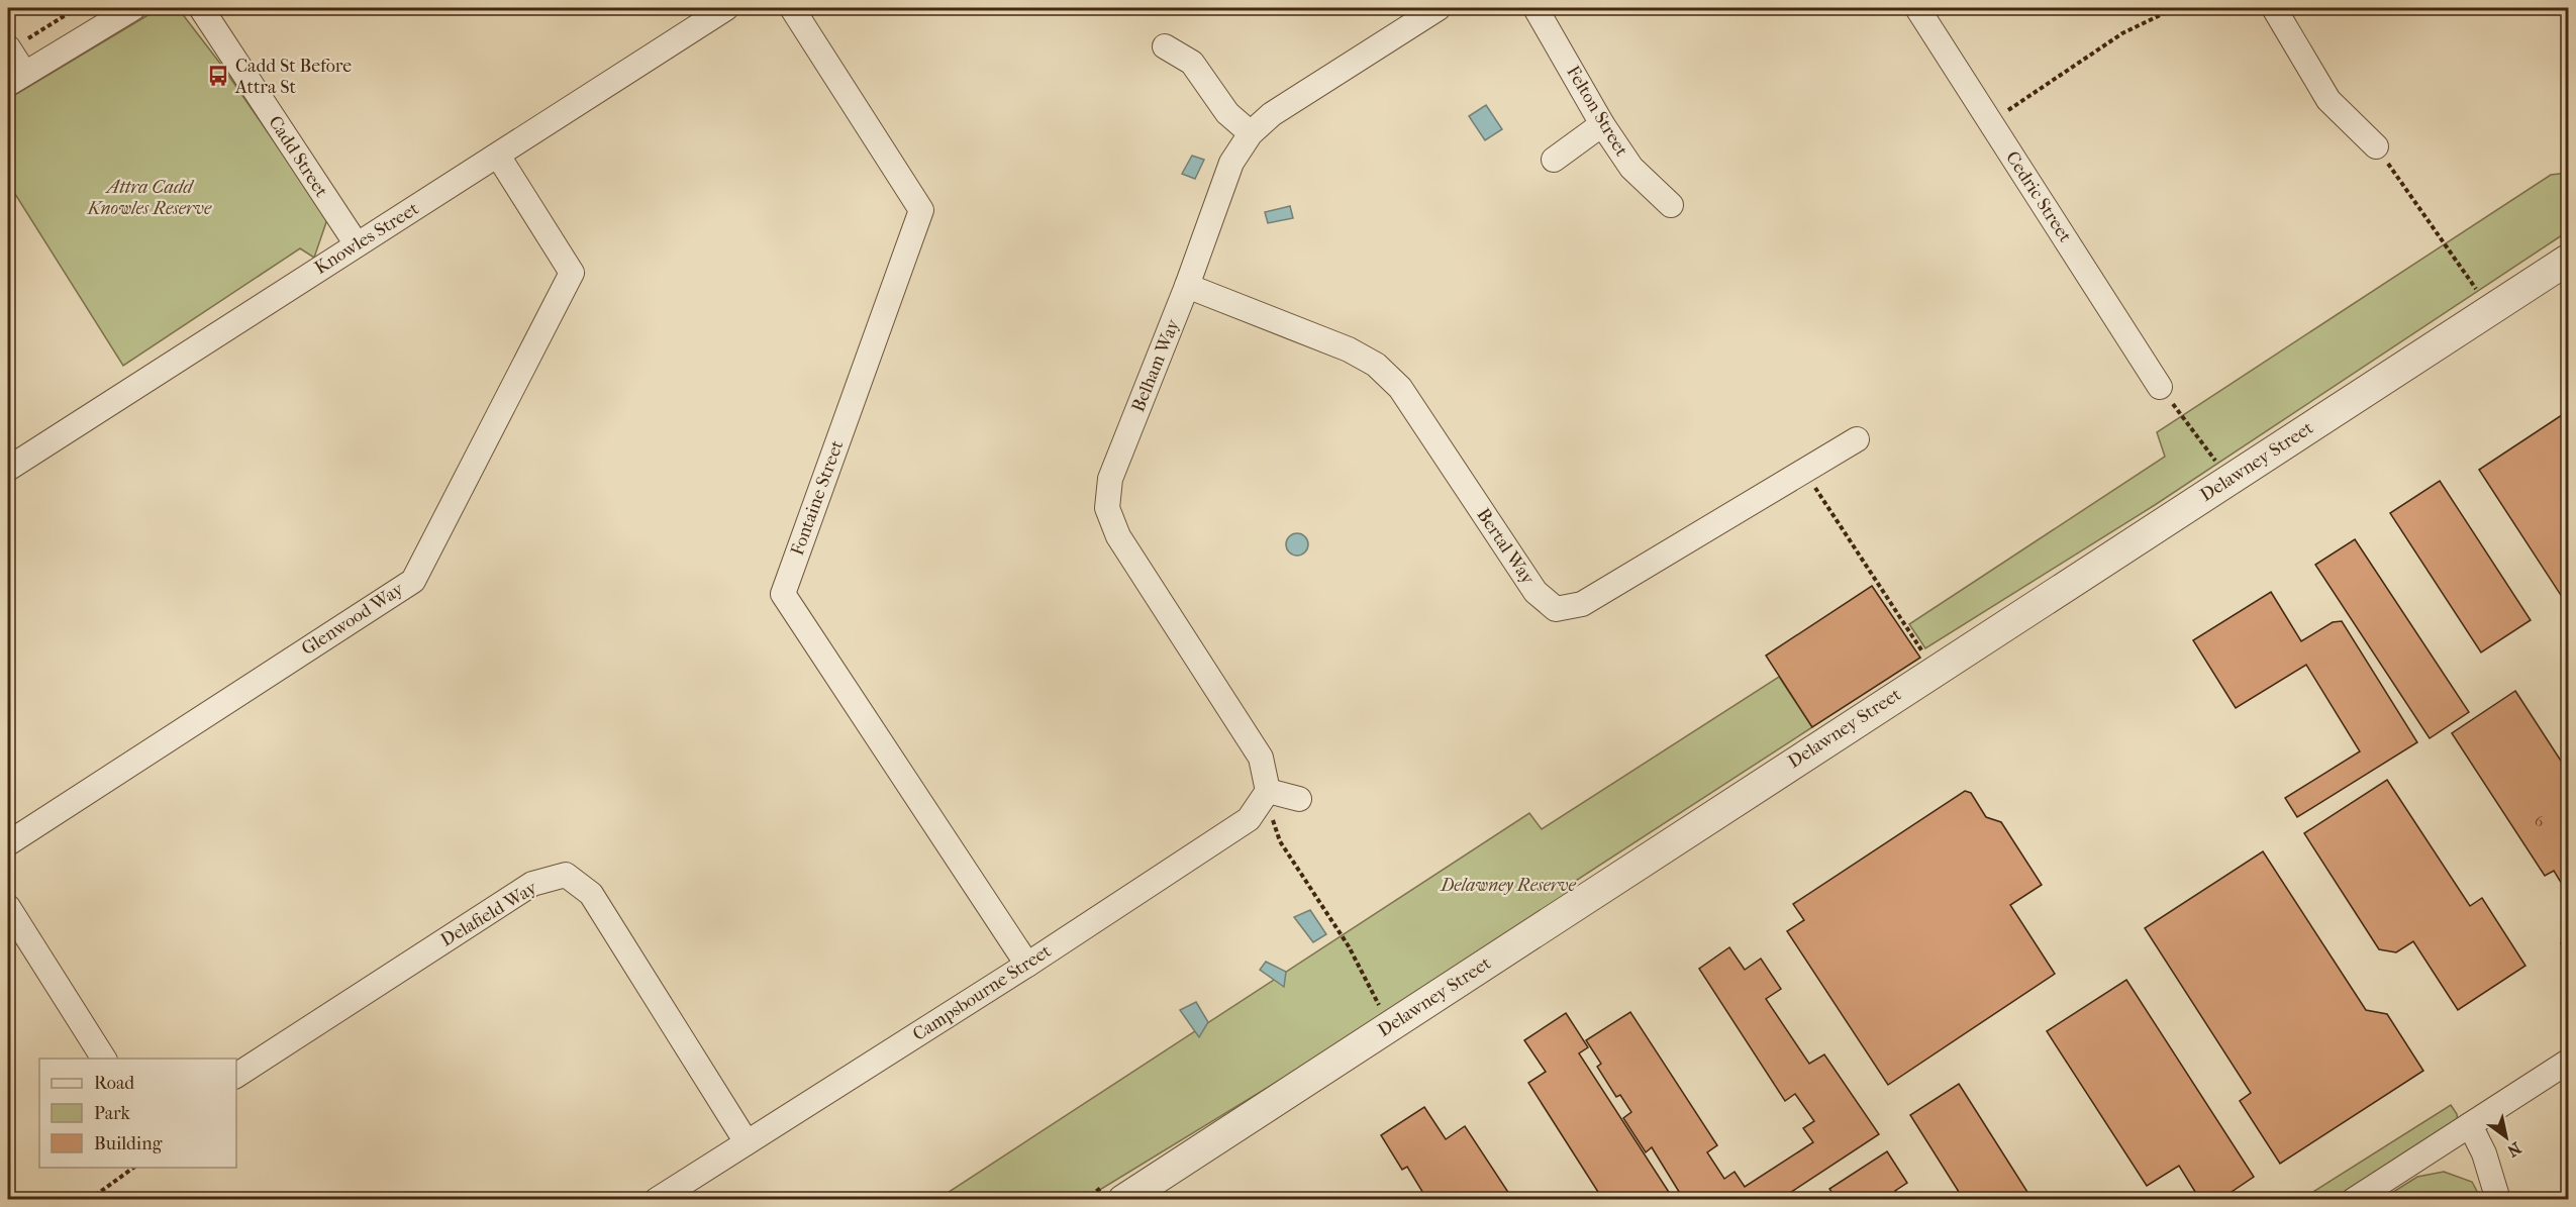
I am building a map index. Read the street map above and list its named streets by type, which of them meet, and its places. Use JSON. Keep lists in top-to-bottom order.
{
  "streets": {
    "street": [
      "Felton Street",
      "Cadd Street",
      "Cedric Street",
      "Knowles Street",
      "Belham Way",
      "Delawney Street",
      "Fontaine Street",
      "Bertal Way",
      "Glenwood Way",
      "Delafield Way",
      "Campsbourne Street"
    ]
  },
  "crossings": [
    ["Cadd Street", "Knowles Street"],
    ["Knowles Street", "Glenwood Way"],
    ["Belham Way", "Bertal Way"],
    ["Belham Way", "Campsbourne Street"],
    ["Fontaine Street", "Campsbourne Street"],
    ["Delafield Way", "Campsbourne Street"]
  ],
  "parks": ["Attra Cadd Knowles Reserve", "Delawney Reserve"],
  "places": {
    "bus stop": ["Cadd St Before Attra St"]
  },
  "house_numbers": ["6"],
  "legend": ["Road", "Park", "Building"],
  "north": "bottom right"
}
